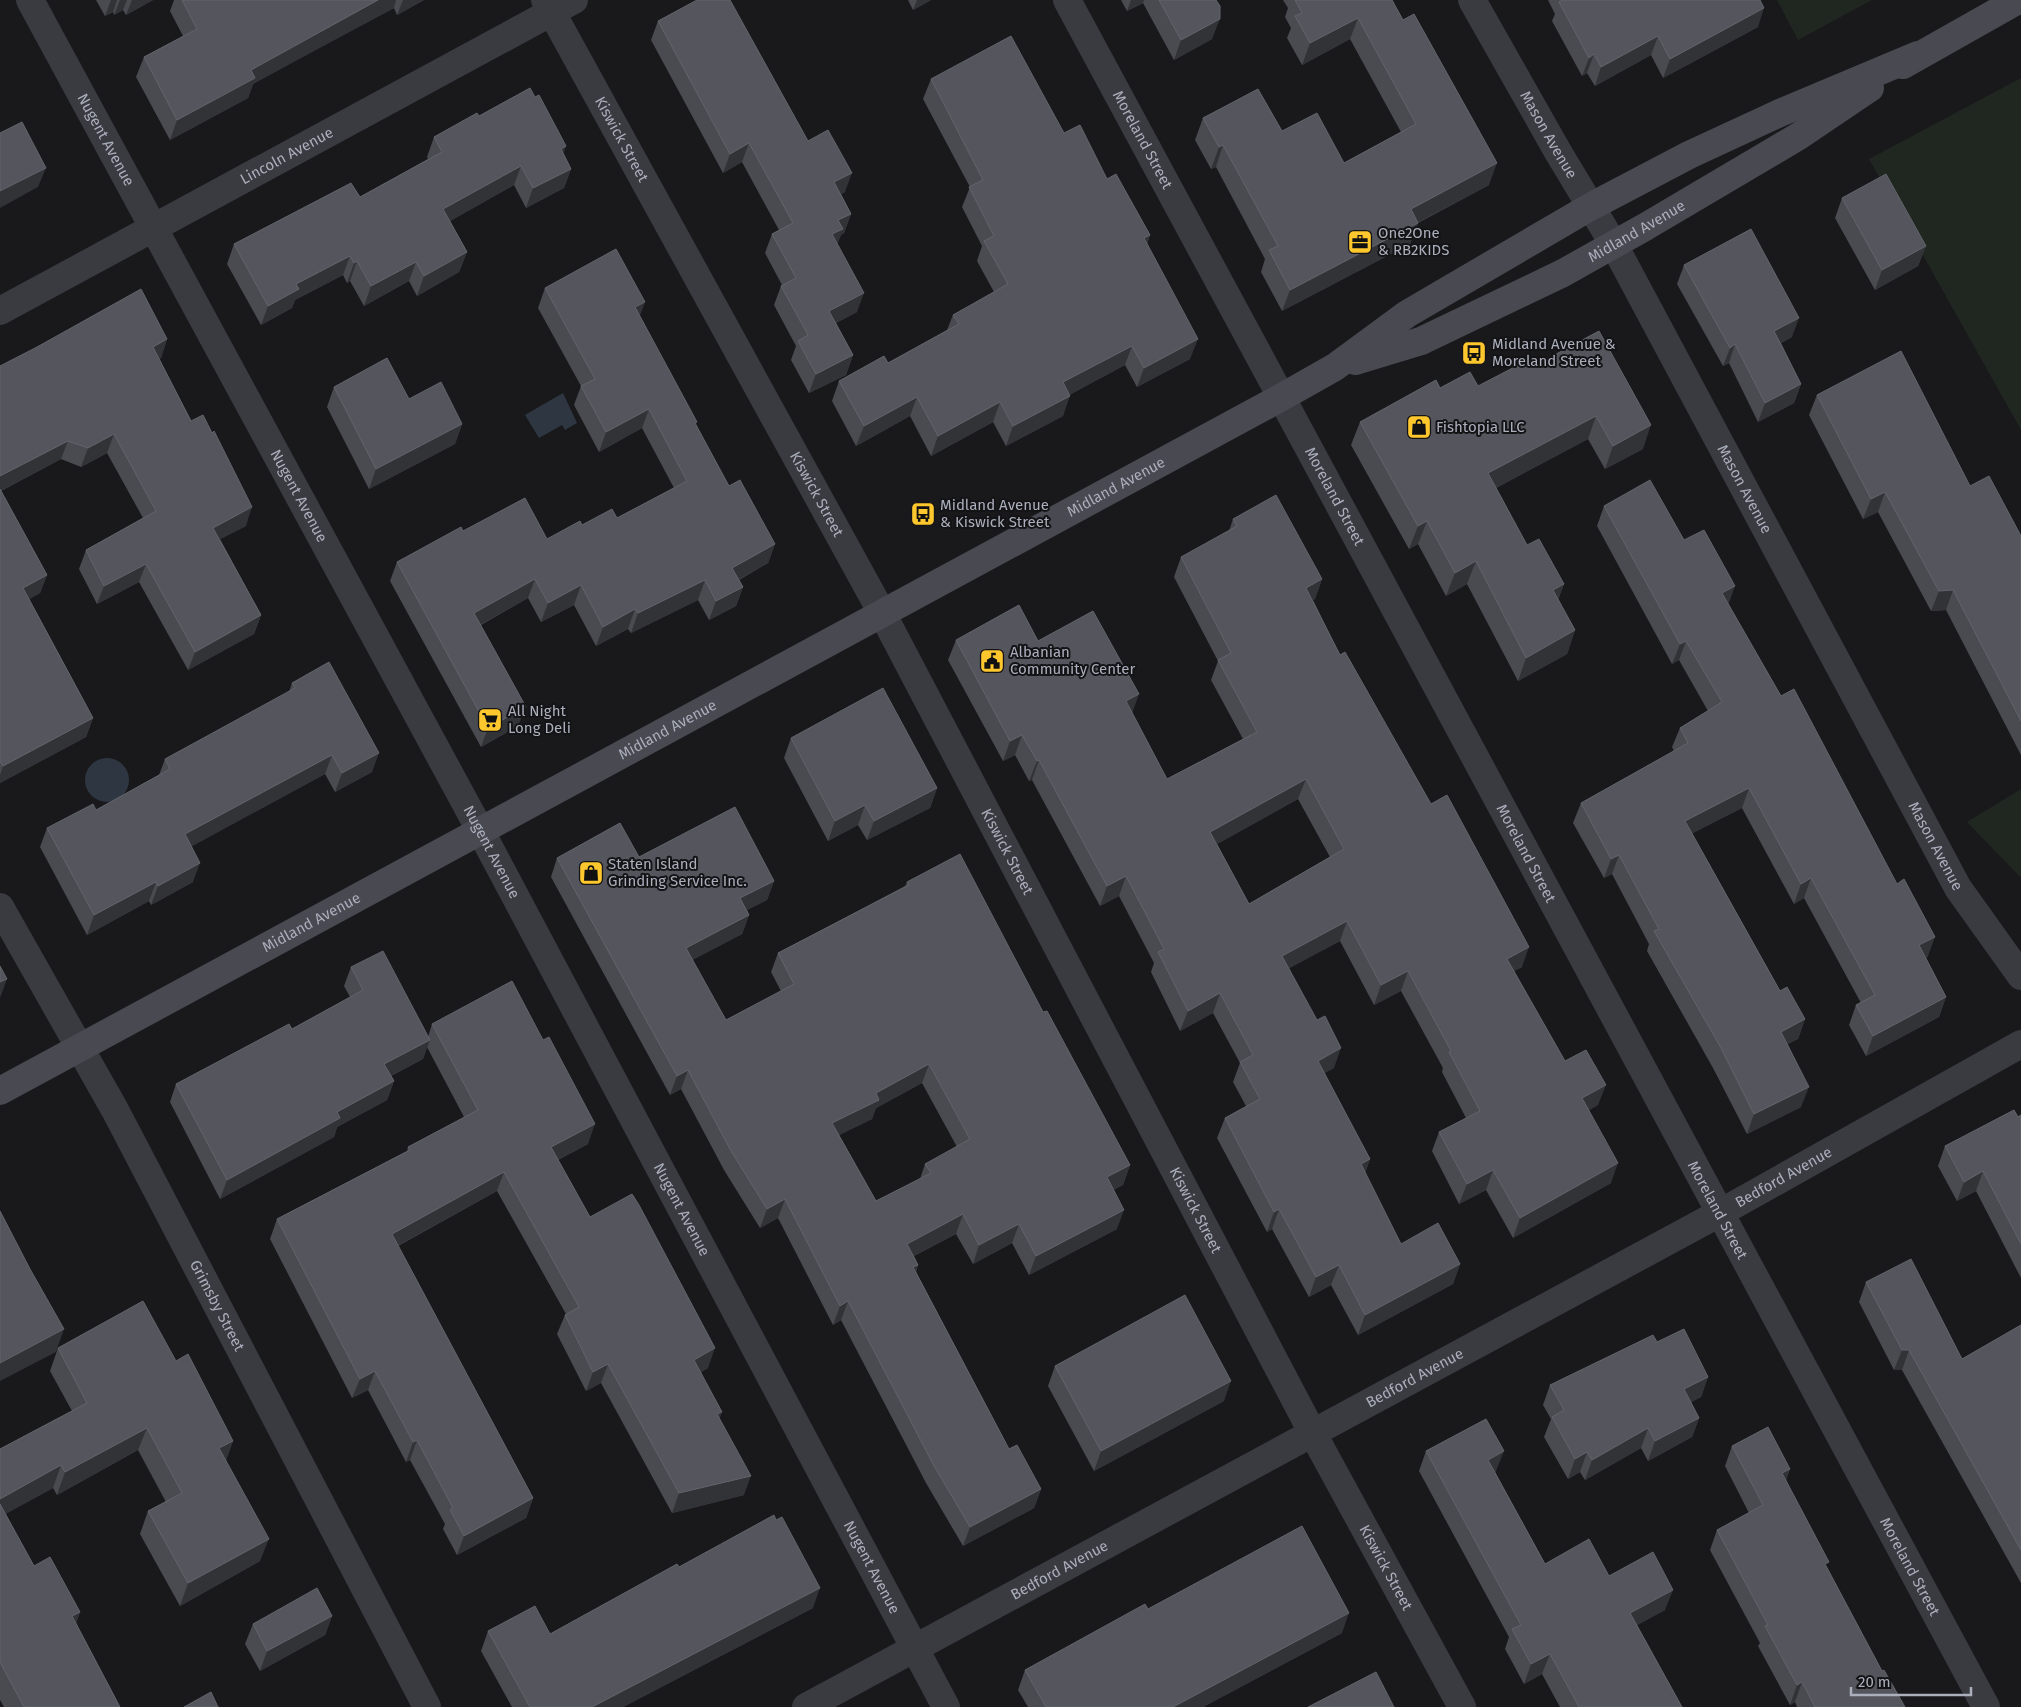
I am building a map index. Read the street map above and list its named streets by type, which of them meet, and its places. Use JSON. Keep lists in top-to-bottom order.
{
  "streets": {
    "main road": ["Midland Avenue"],
    "street": [
      "Mason Avenue",
      "Nugent Avenue",
      "Kiswick Street",
      "Moreland Street",
      "Lincoln Avenue",
      "Bedford Avenue",
      "Grimsby Street"
    ]
  },
  "crossings": [
    ["Mason Avenue", "Midland Avenue"],
    ["Nugent Avenue", "Lincoln Avenue"],
    ["Nugent Avenue", "Midland Avenue"],
    ["Nugent Avenue", "Bedford Avenue"],
    ["Kiswick Street", "Lincoln Avenue"],
    ["Kiswick Street", "Midland Avenue"],
    ["Kiswick Street", "Bedford Avenue"],
    ["Moreland Street", "Midland Avenue"],
    ["Moreland Street", "Bedford Avenue"],
    ["Midland Avenue", "Grimsby Street"]
  ],
  "places": {
    "office": ["One2One & RB2KIDS"],
    "bus stop": ["Midland Avenue & Moreland Street", "Midland Avenue & Kiswick Street"],
    "shop": ["Fishtopia LLC", "Staten Island Grinding Service Inc."],
    "public building": ["Albanian Community Center"],
    "supermarket": ["All Night Long Deli"]
  },
  "scale_bar": "20 m"
}
